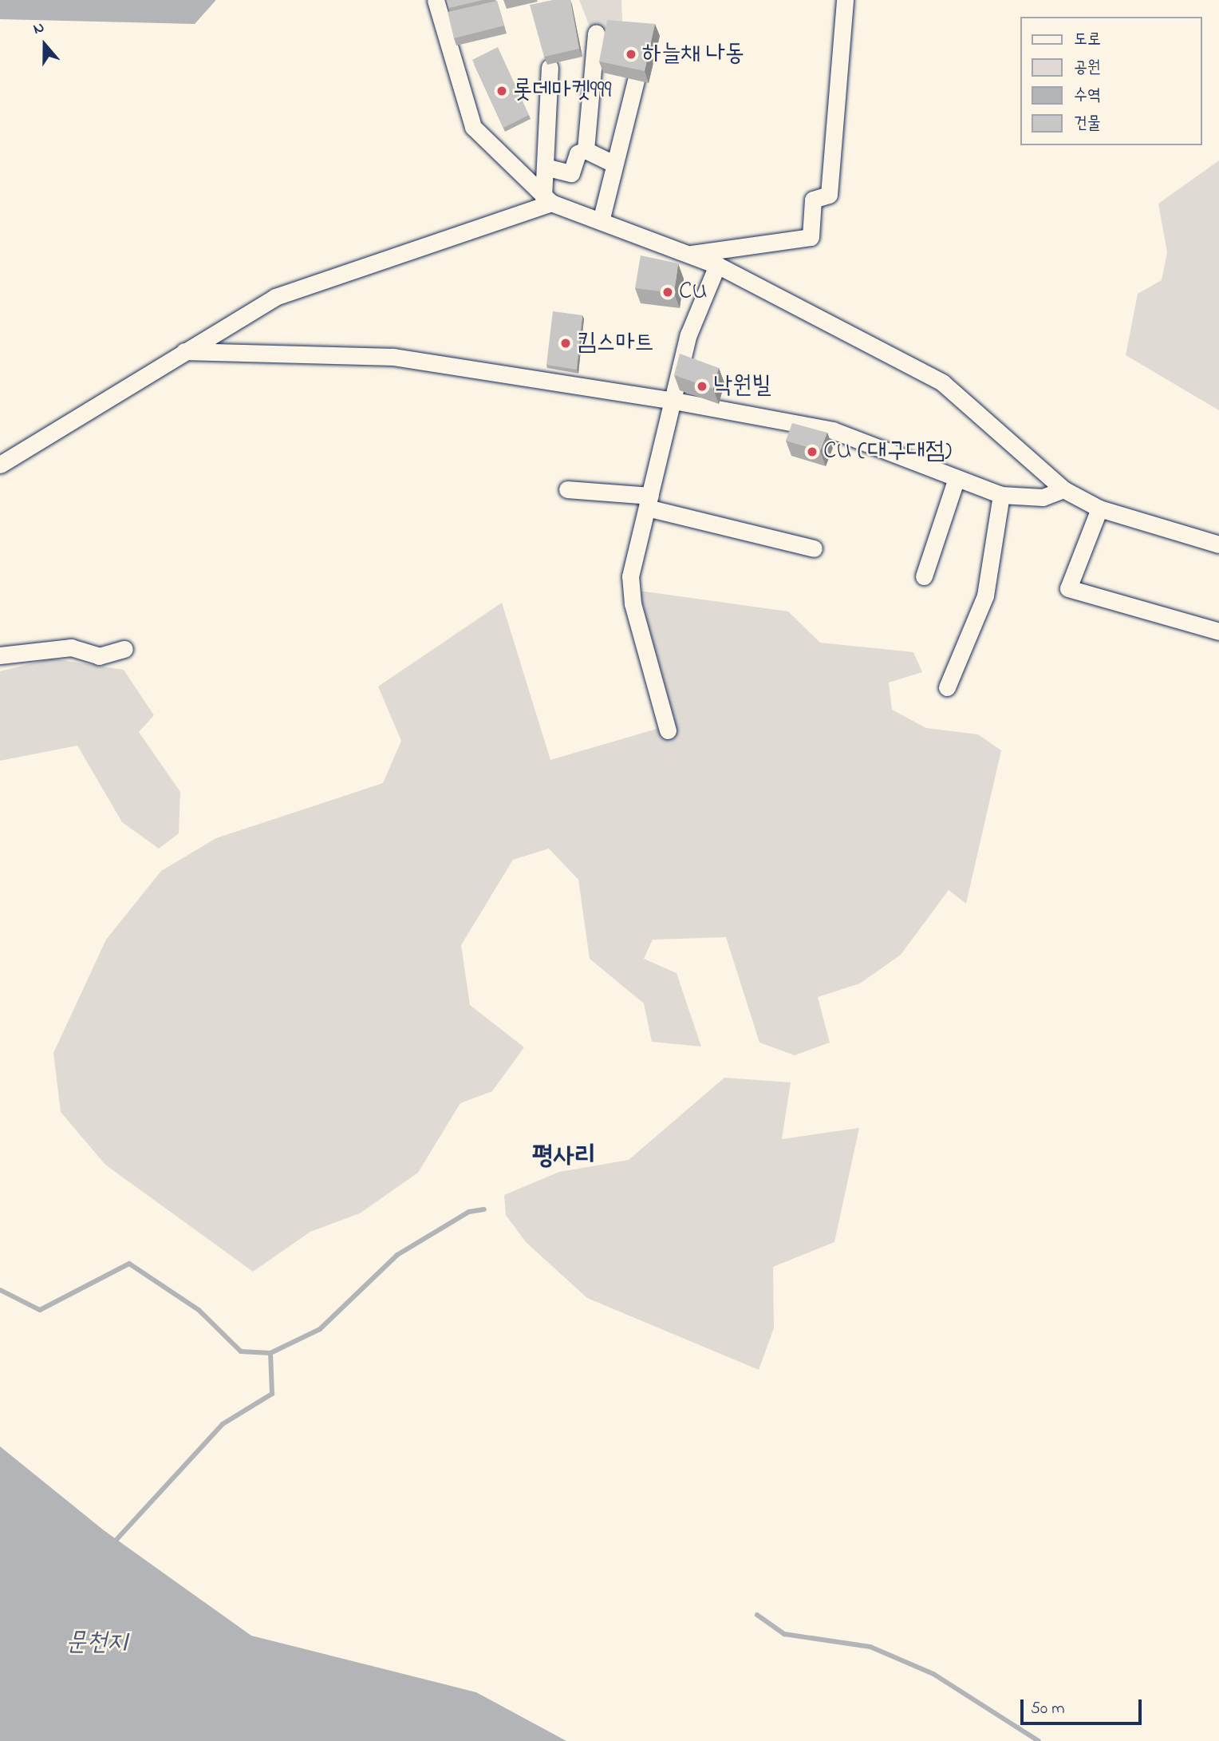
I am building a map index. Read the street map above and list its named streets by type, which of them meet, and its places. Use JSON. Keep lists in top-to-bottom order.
{
  "districts": ["평사리"],
  "water": ["문천지"],
  "places": [
    "하늘채 나동",
    "롯데마켓999",
    "CU",
    "킴스마트",
    "낙원빌",
    "CU (대구대점)"
  ],
  "legend": [
    "도로",
    "공원",
    "수역",
    "건물"
  ],
  "scale_bar": "50 m",
  "north": "top"
}
